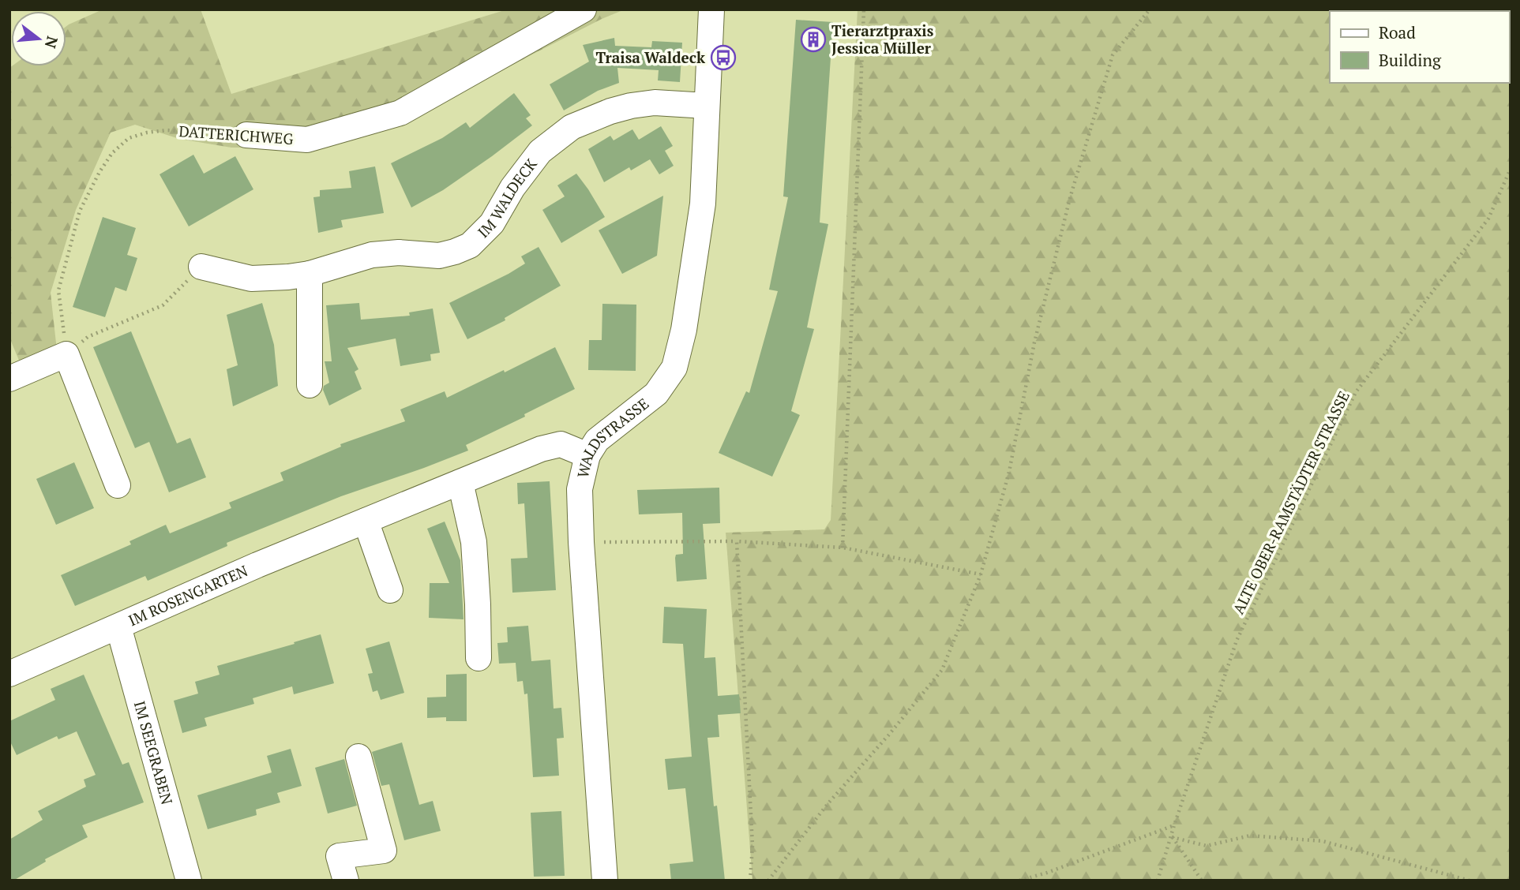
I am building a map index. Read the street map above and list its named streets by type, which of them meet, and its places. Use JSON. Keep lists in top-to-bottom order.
{
  "streets": {
    "street": [
      "DATTERICHWEG",
      "IM WALDECK",
      "WALDSTRASSE",
      "IM ROSENGARTEN",
      "IM SEEGRABEN"
    ],
    "path": ["ALTE OBER-RAMSTÄDTER STRASSE"]
  },
  "crossings": [
    ["IM WALDECK", "WALDSTRASSE"],
    ["WALDSTRASSE", "IM ROSENGARTEN"],
    ["IM ROSENGARTEN", "IM SEEGRABEN"]
  ],
  "places": {
    "building": ["Tierarztpraxis Jessica Müller"],
    "bus stop": ["Traisa Waldeck"]
  },
  "legend": ["Road", "Building"],
  "north": "right"
}
